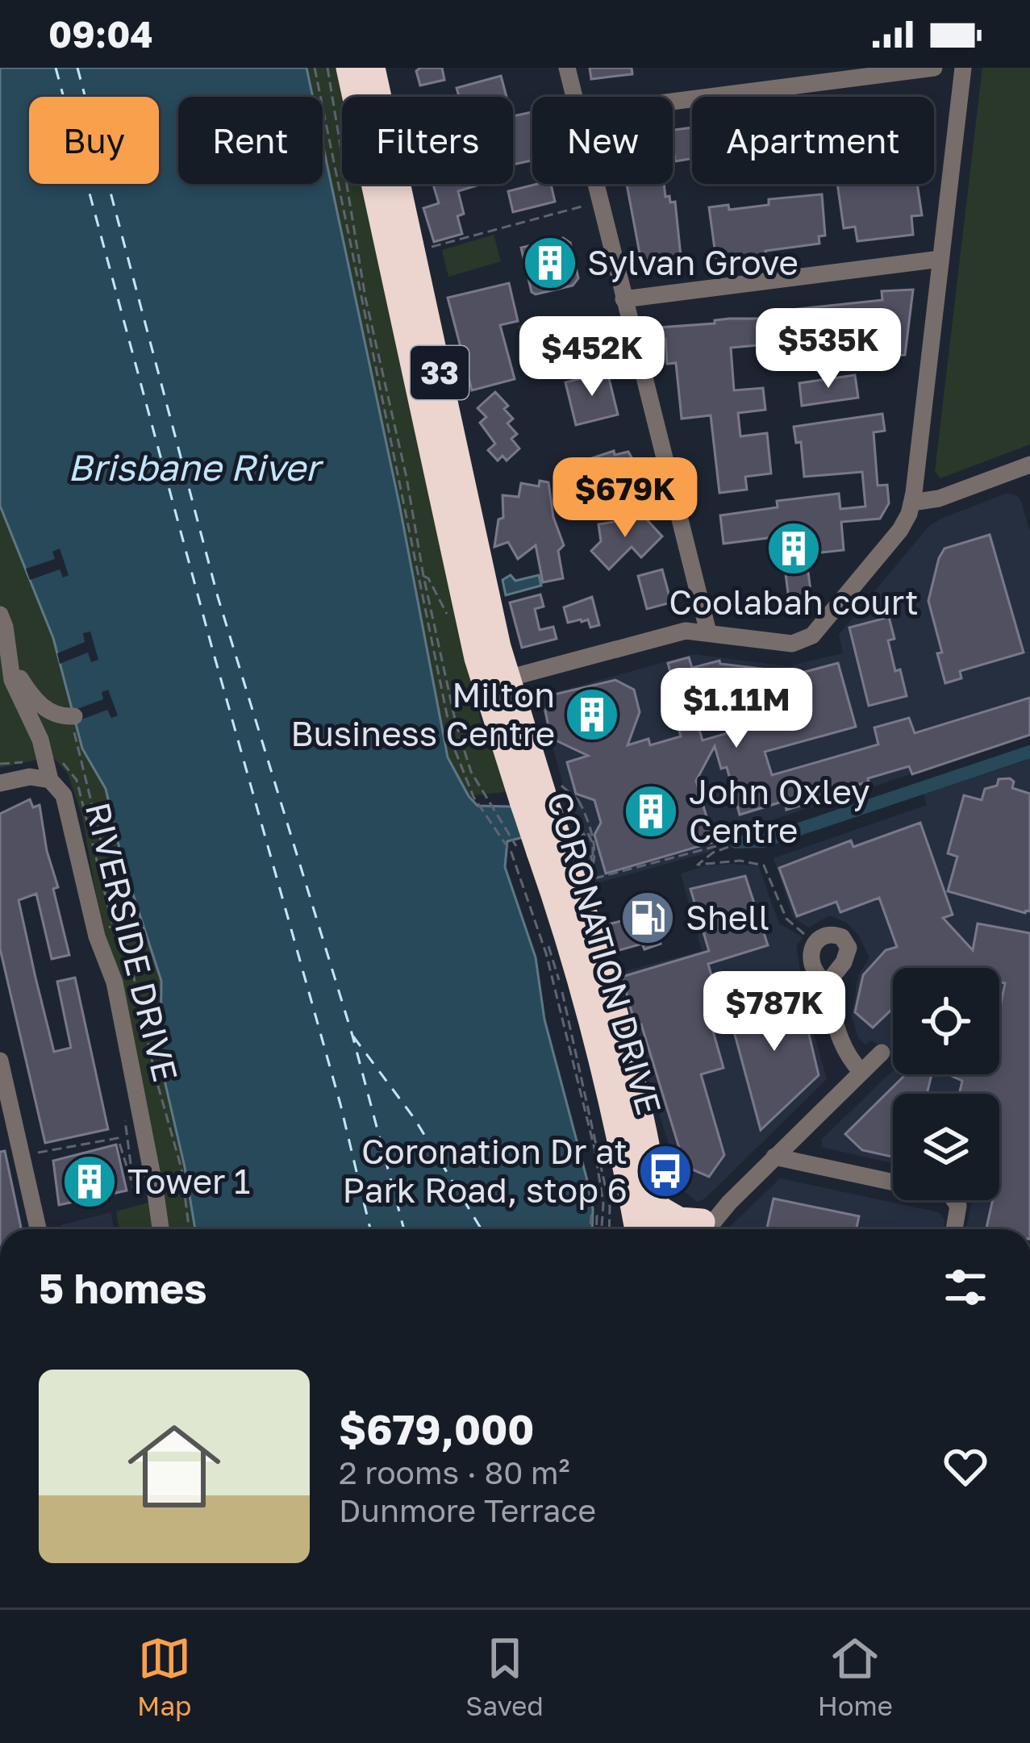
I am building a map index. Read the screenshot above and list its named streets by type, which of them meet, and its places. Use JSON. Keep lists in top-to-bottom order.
{
  "streets": {
    "highway": ["33", "CORONATION DRIVE"],
    "street": ["RIVERSIDE DRIVE"]
  },
  "water": ["Brisbane River"],
  "places": {
    "building": [
      "Sylvan Grove",
      "Coolabah court",
      "Milton Business Centre",
      "John Oxley Centre",
      "Tower 1"
    ],
    "fuel station": ["Shell"],
    "bus stop": ["Coronation Dr at Park Road, stop 6"]
  },
  "page": {
    "status": "09:04",
    "chip": [
      "Buy",
      "Rent",
      "Filters",
      "New",
      "Apartment"
    ],
    "price": [
      "$535K",
      "$452K",
      "$679K",
      "$1.11M",
      "$787K"
    ],
    "heading": "5 homes",
    "list": [
      {
        "name": "$679,000",
        "note": "2 rooms · 80 m² · Dunmore Terrace"
      }
    ],
    "tabs": ["Map", "Saved", "Home"]
  }
}
